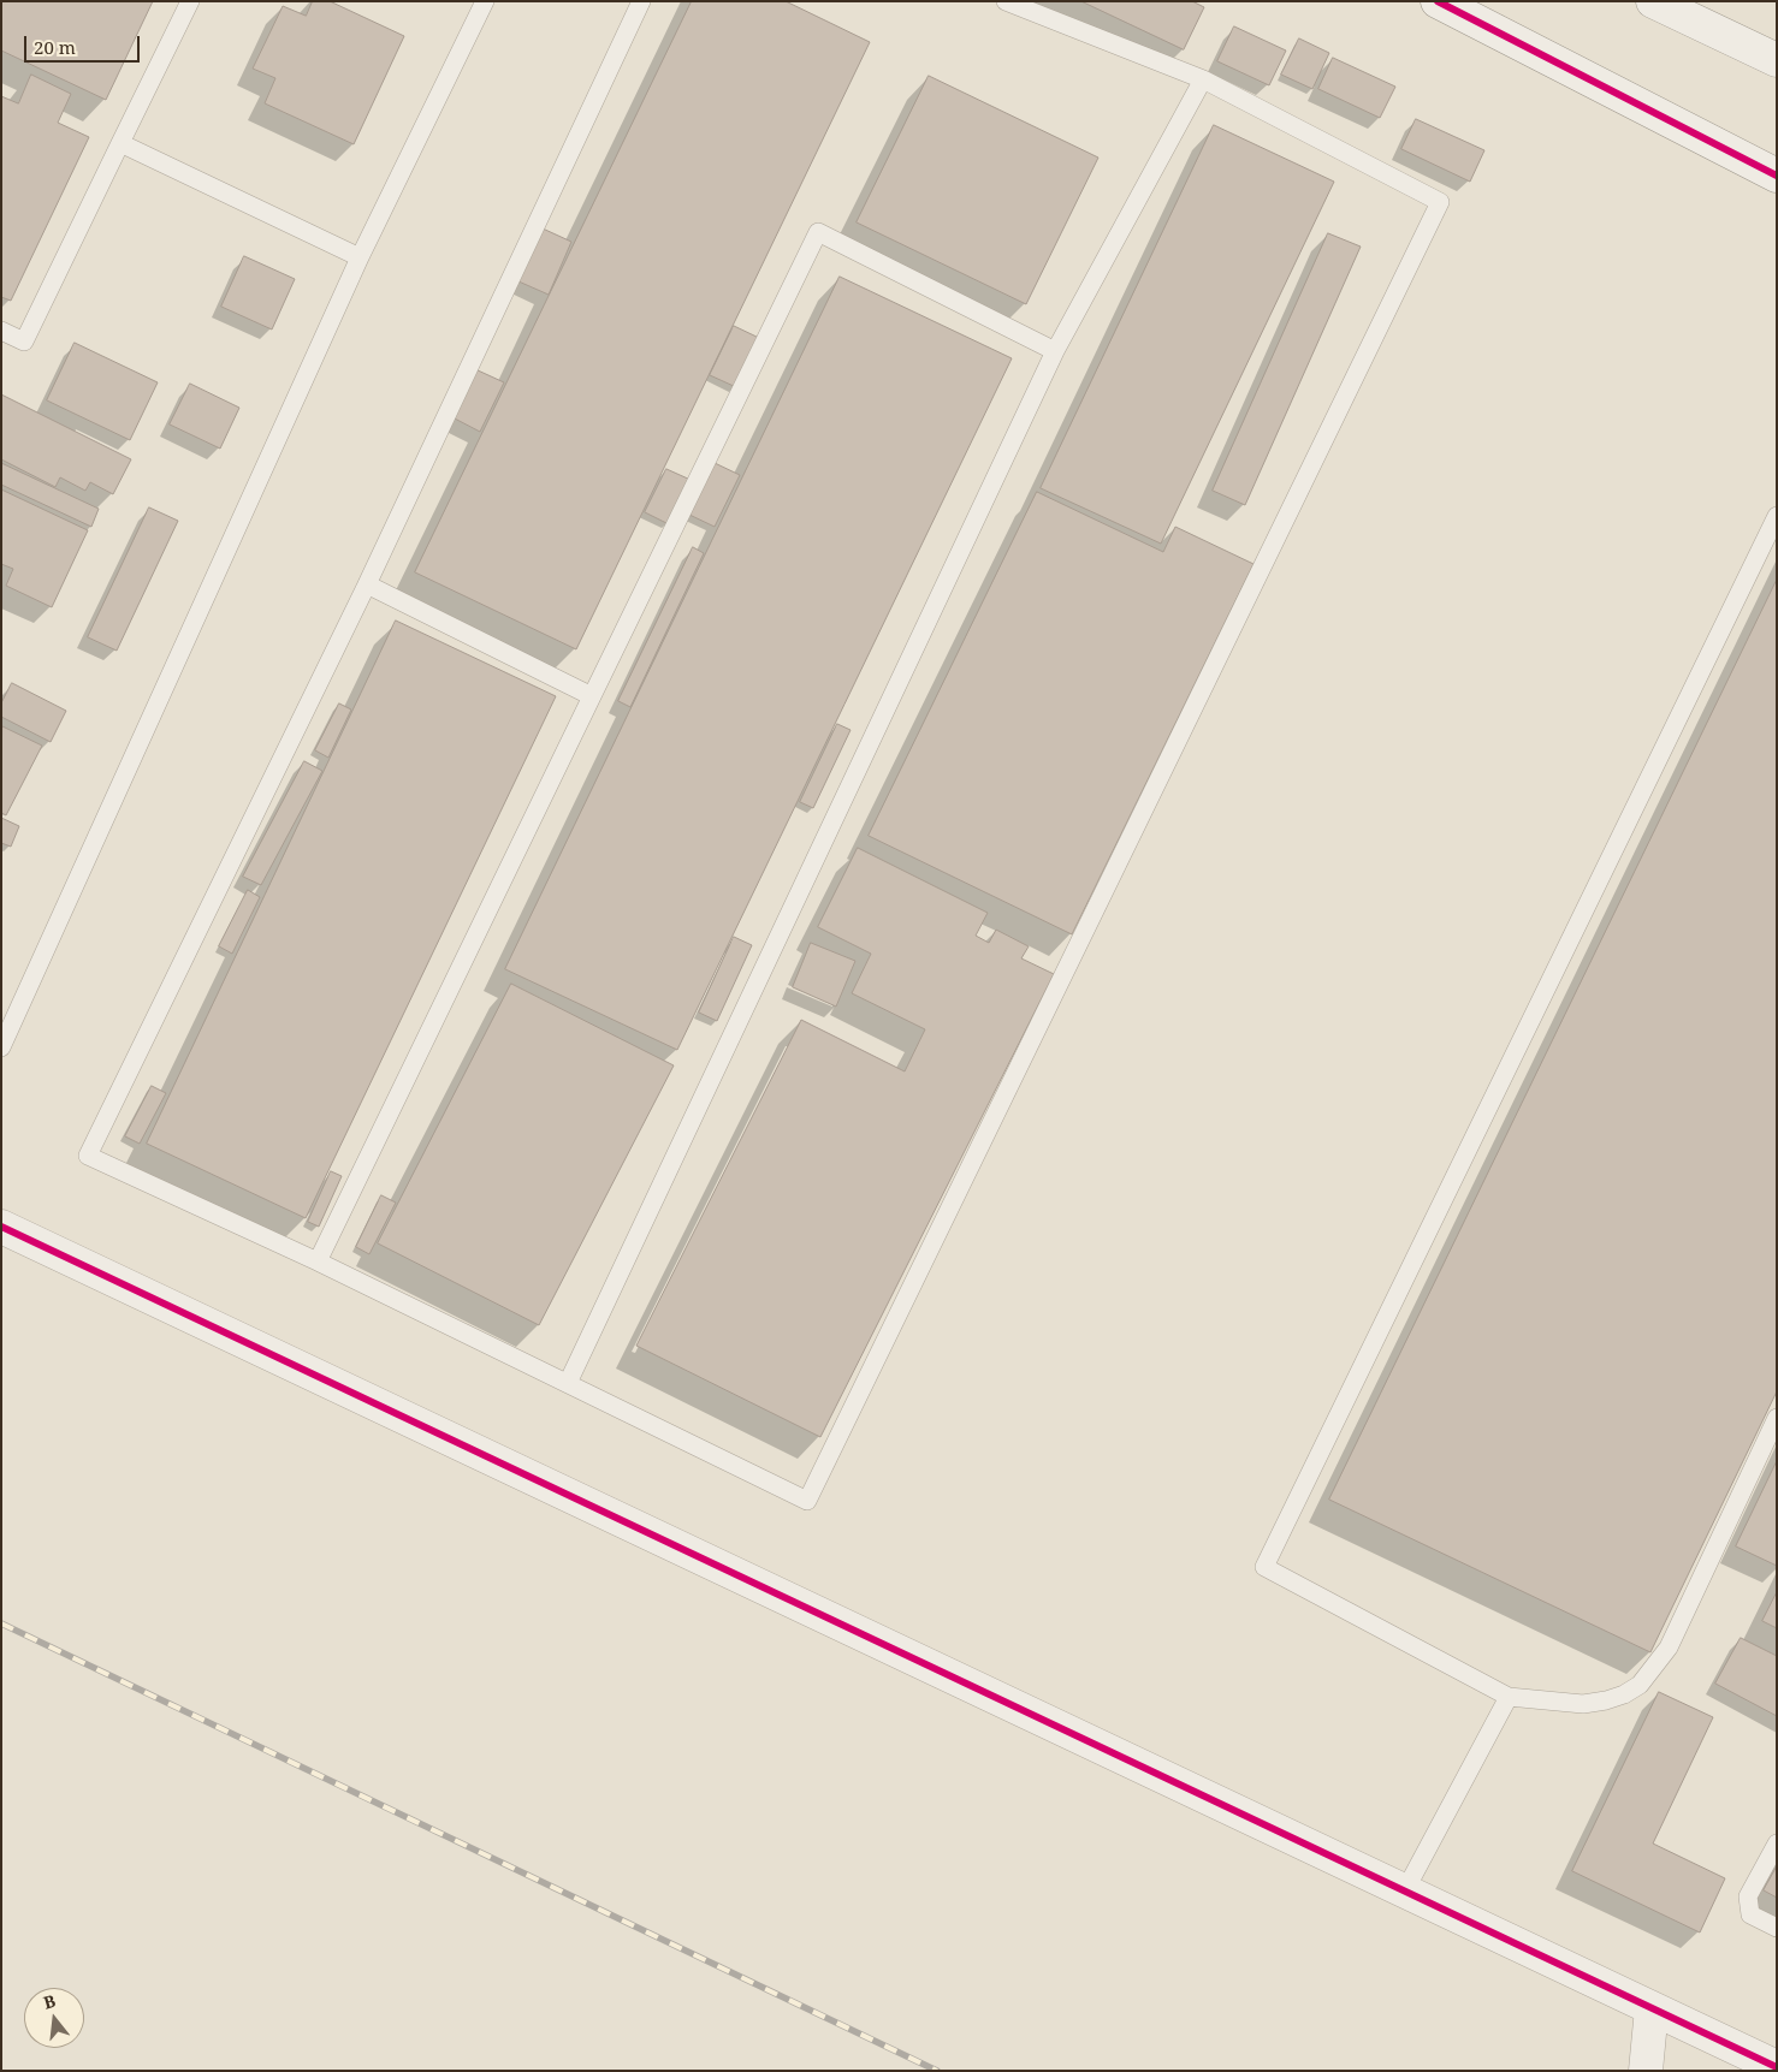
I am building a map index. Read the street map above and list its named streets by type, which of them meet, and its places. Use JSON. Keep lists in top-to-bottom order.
{
  "scale_bar": "20 m",
  "north": "top"
}
